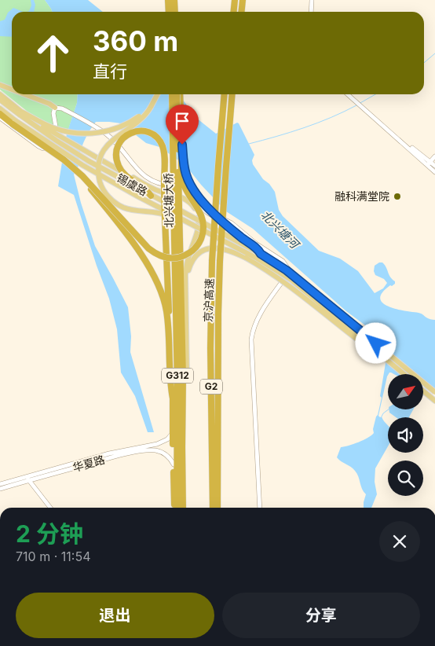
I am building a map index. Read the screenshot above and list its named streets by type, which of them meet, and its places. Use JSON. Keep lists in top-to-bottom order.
{
  "streets": {
    "highway": [
      "北兴塘大桥",
      "京沪高速",
      "G312",
      "G2"
    ],
    "main road": ["锡虞路"],
    "street": ["华夏路"]
  },
  "crossings": [
    ["北兴塘大桥", "G312"]
  ],
  "water": ["北兴塘河"],
  "places": ["融科满堂院"],
  "north": "top right",
  "page": {
    "turn": ["360 m", "直行"],
    "heading": ["2 分钟", "710 m · 11:54"],
    "buttons": ["退出", "分享"]
  }
}
